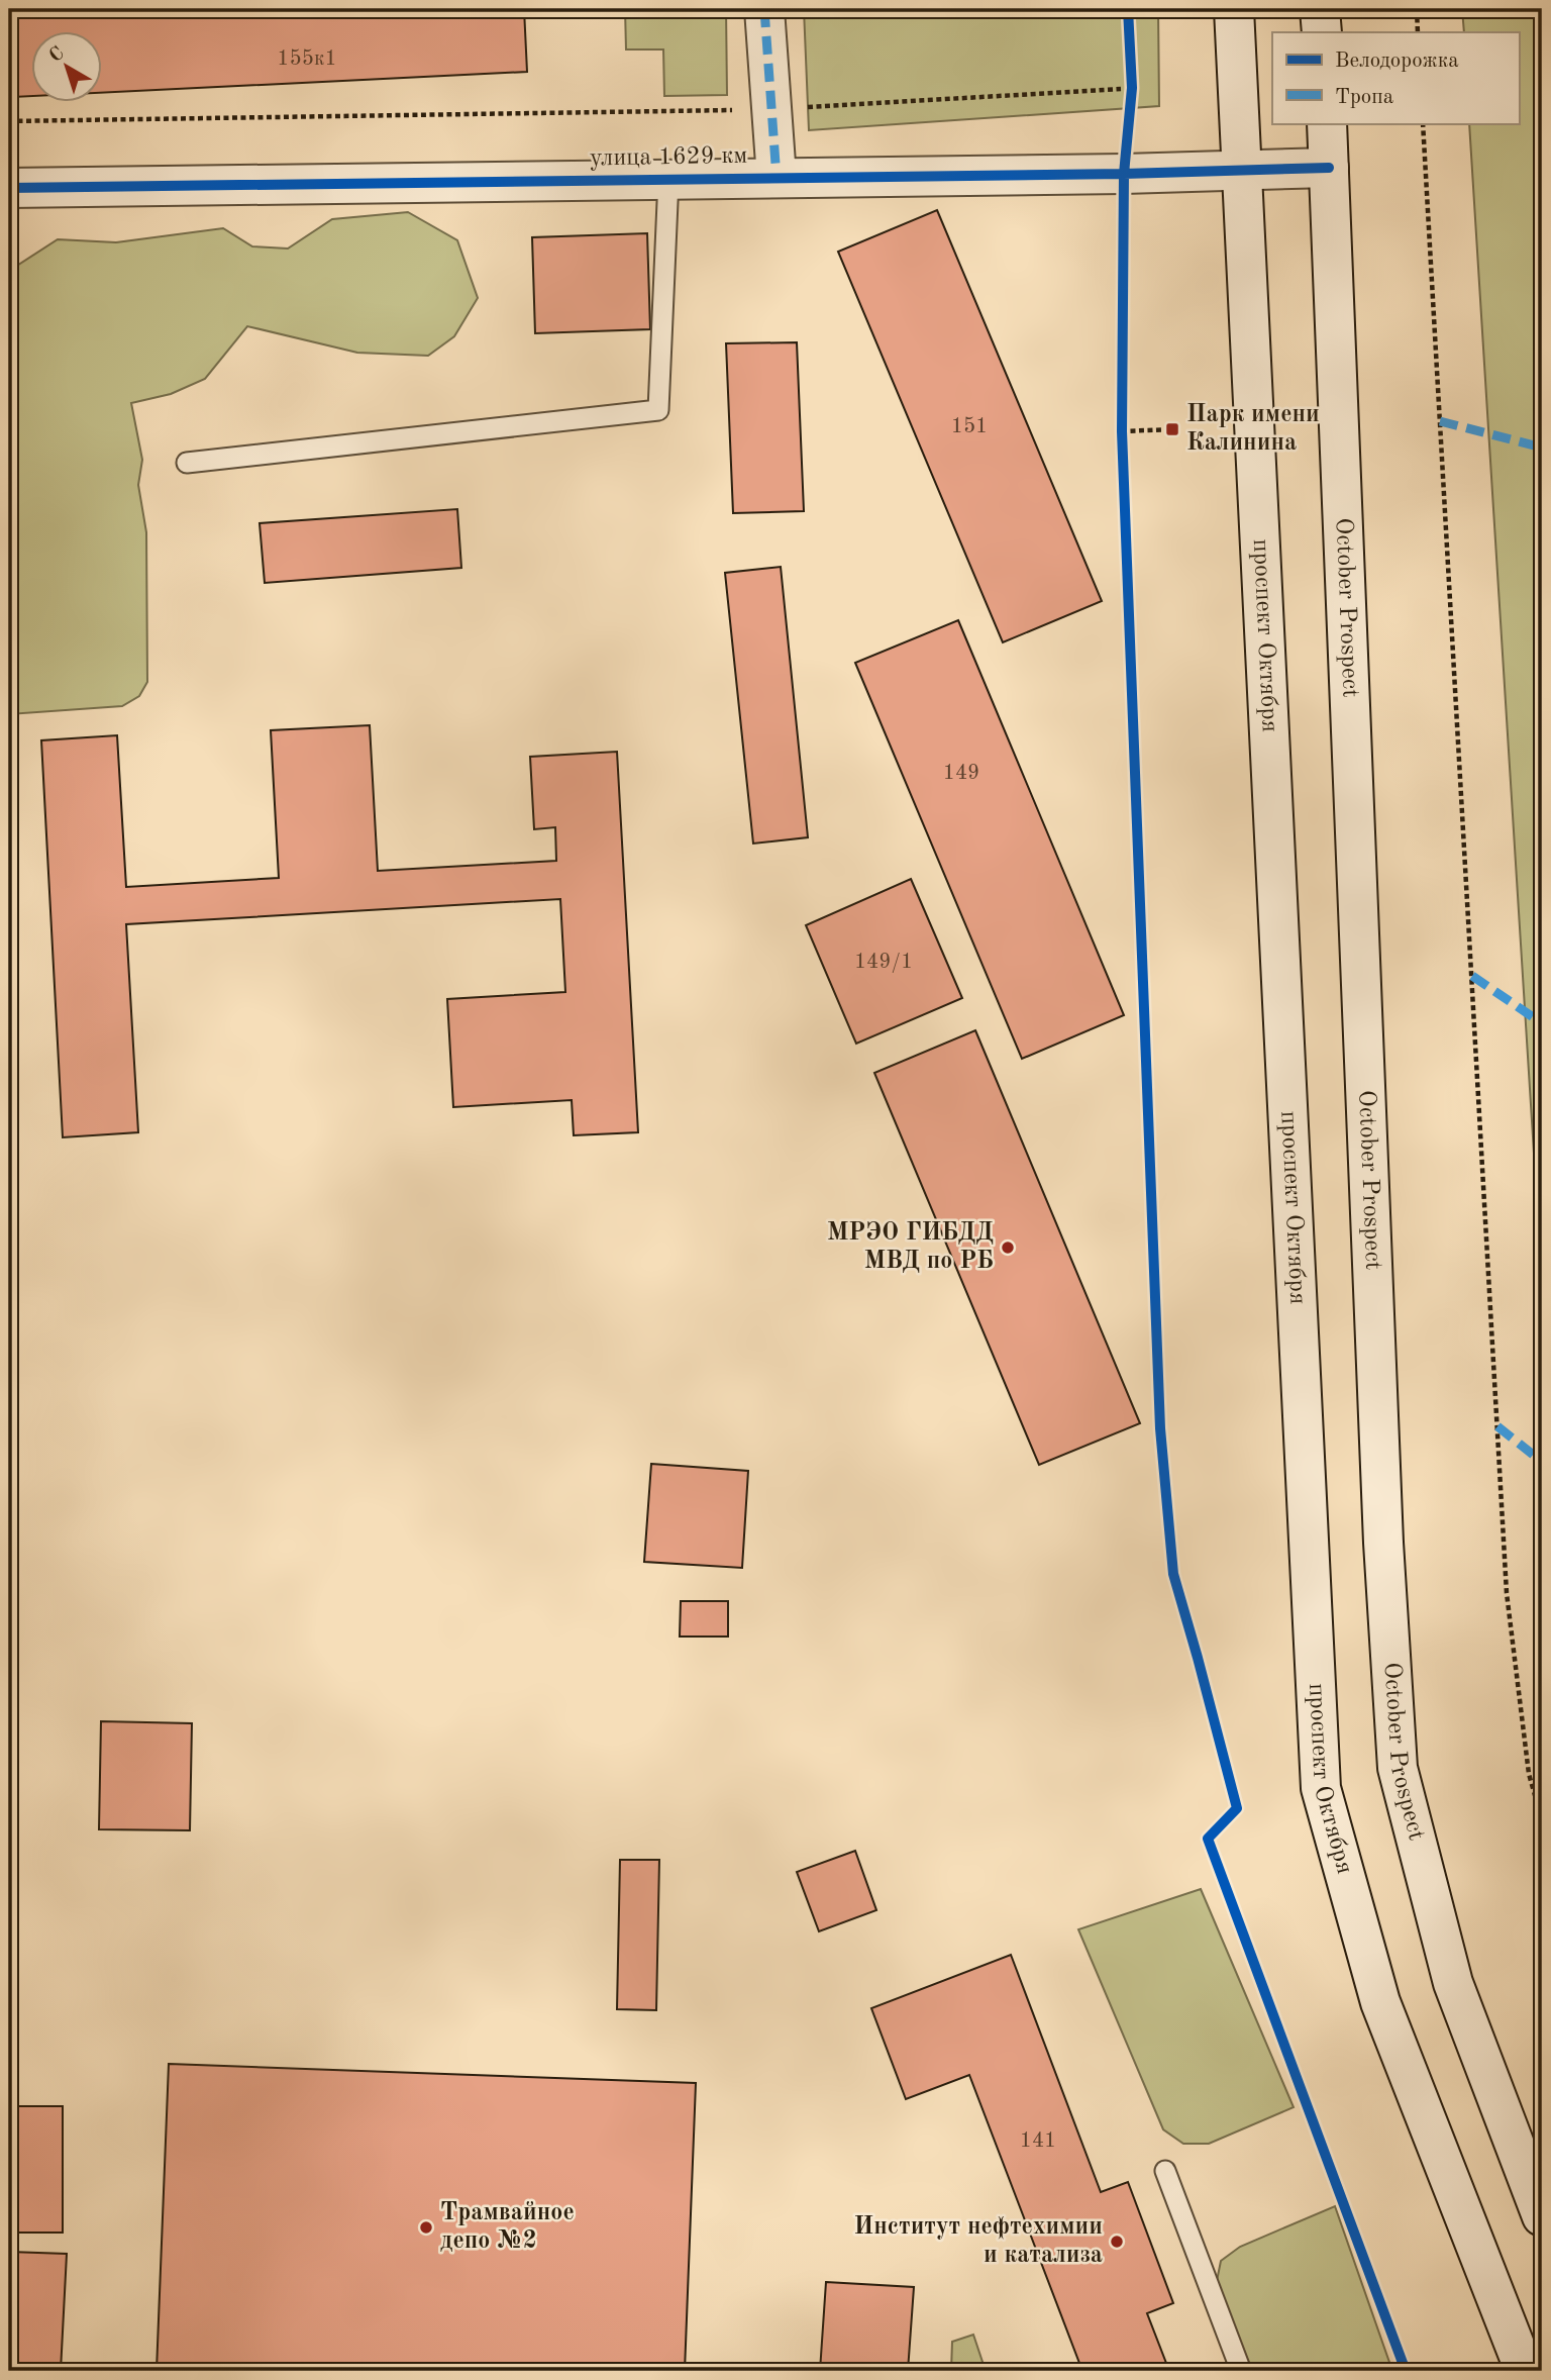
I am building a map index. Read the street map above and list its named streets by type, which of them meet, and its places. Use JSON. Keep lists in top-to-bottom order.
{
  "streets": {
    "main road": ["улица 1629 км", "October Prospect", "проспект Октября"]
  },
  "crossings": [
    ["улица 1629 км", "October Prospect"],
    ["улица 1629 км", "проспект Октября"]
  ],
  "places": {
    "transit": ["Парк имени Калинина"],
    "other": ["МРЭО ГИБДД МВД по РБ", "Трамвайное депо №2", "Институт нефтехимии и катализа"]
  },
  "house_numbers": [
    "155к1",
    "151",
    "149",
    "149/1",
    "141"
  ],
  "legend": ["Велодорожка", "Тропа"],
  "north": "top left"
}
